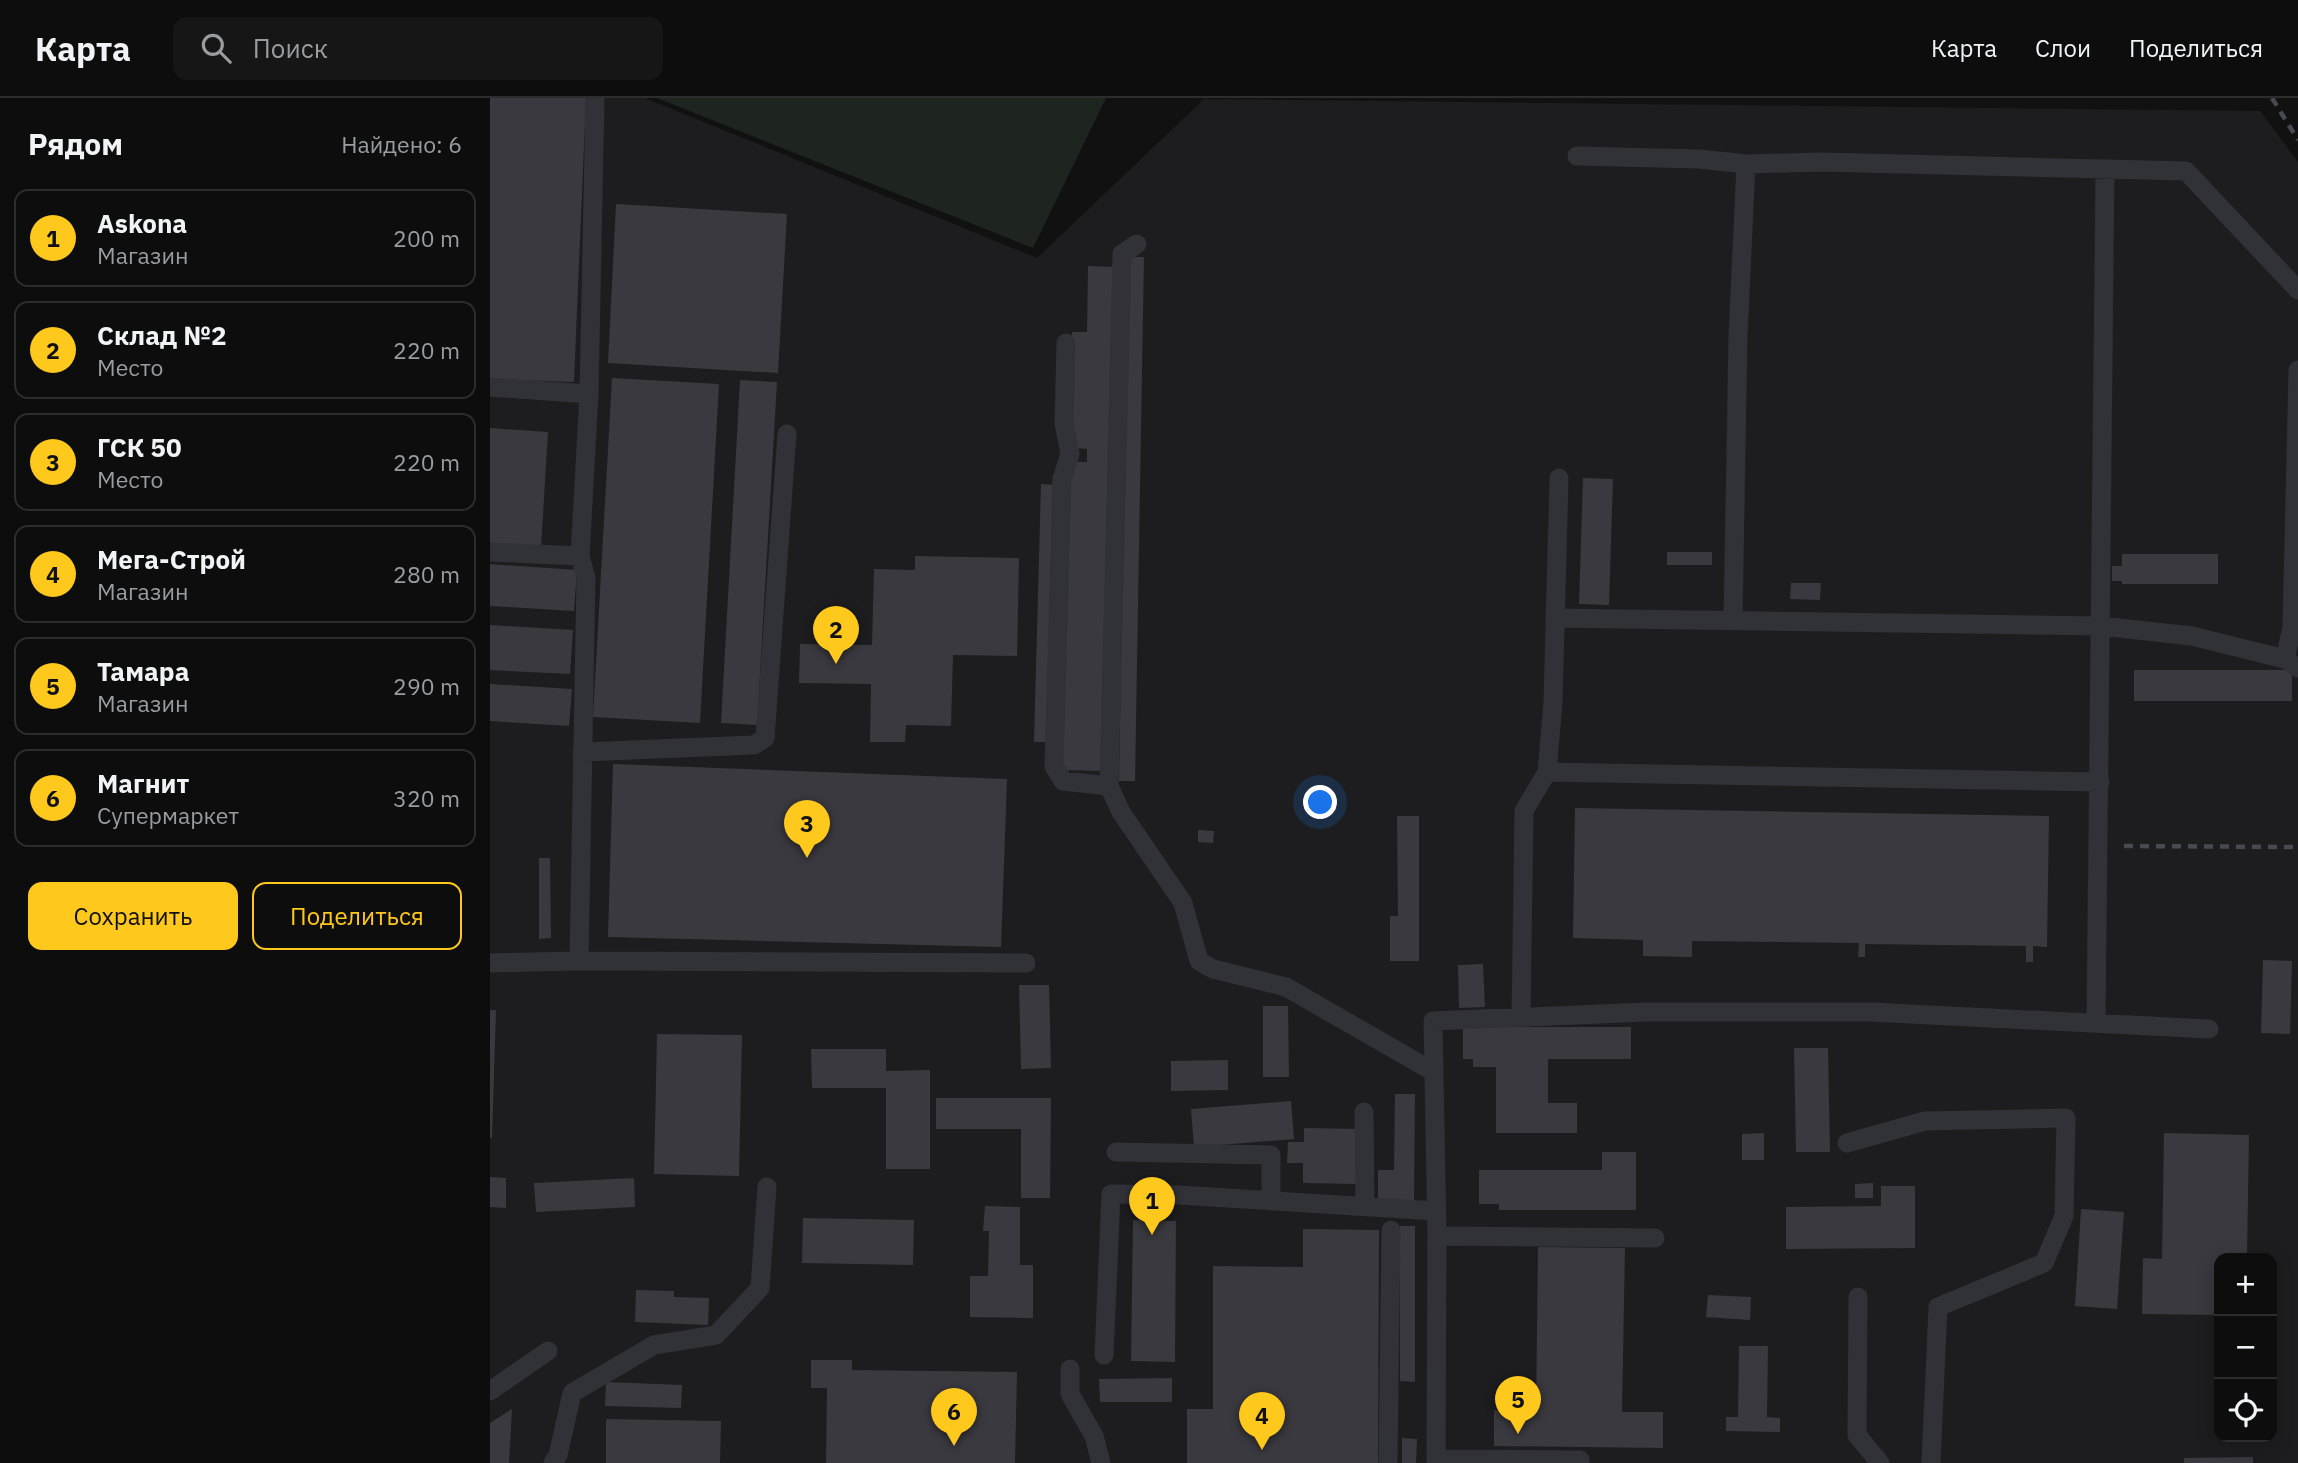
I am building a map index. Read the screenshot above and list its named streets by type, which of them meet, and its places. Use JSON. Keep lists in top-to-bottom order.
{
  "page": {
    "header": "Карта",
    "search": "Поиск",
    "nav": ["Карта", "Слои", "Поделиться"],
    "heading": ["Рядом", "Найдено: 6"],
    "list": [
      {
        "mark": "1",
        "name": "Askona",
        "note": "Магазин",
        "value": "200 m"
      },
      {
        "mark": "2",
        "name": "Склад №2",
        "note": "Место",
        "value": "220 m"
      },
      {
        "mark": "3",
        "name": "ГСК 50",
        "note": "Место",
        "value": "220 m"
      },
      {
        "mark": "4",
        "name": "Мега-Строй",
        "note": "Магазин",
        "value": "280 m"
      },
      {
        "mark": "5",
        "name": "Тамара",
        "note": "Магазин",
        "value": "290 m"
      },
      {
        "mark": "6",
        "name": "Магнит",
        "note": "Супермаркет",
        "value": "320 m"
      }
    ],
    "pins": [
      "2",
      "3",
      "1",
      "5",
      "6",
      "4"
    ],
    "buttons": ["Сохранить", "Поделиться"],
    "map_buttons": ["+", "−"]
  }
}
